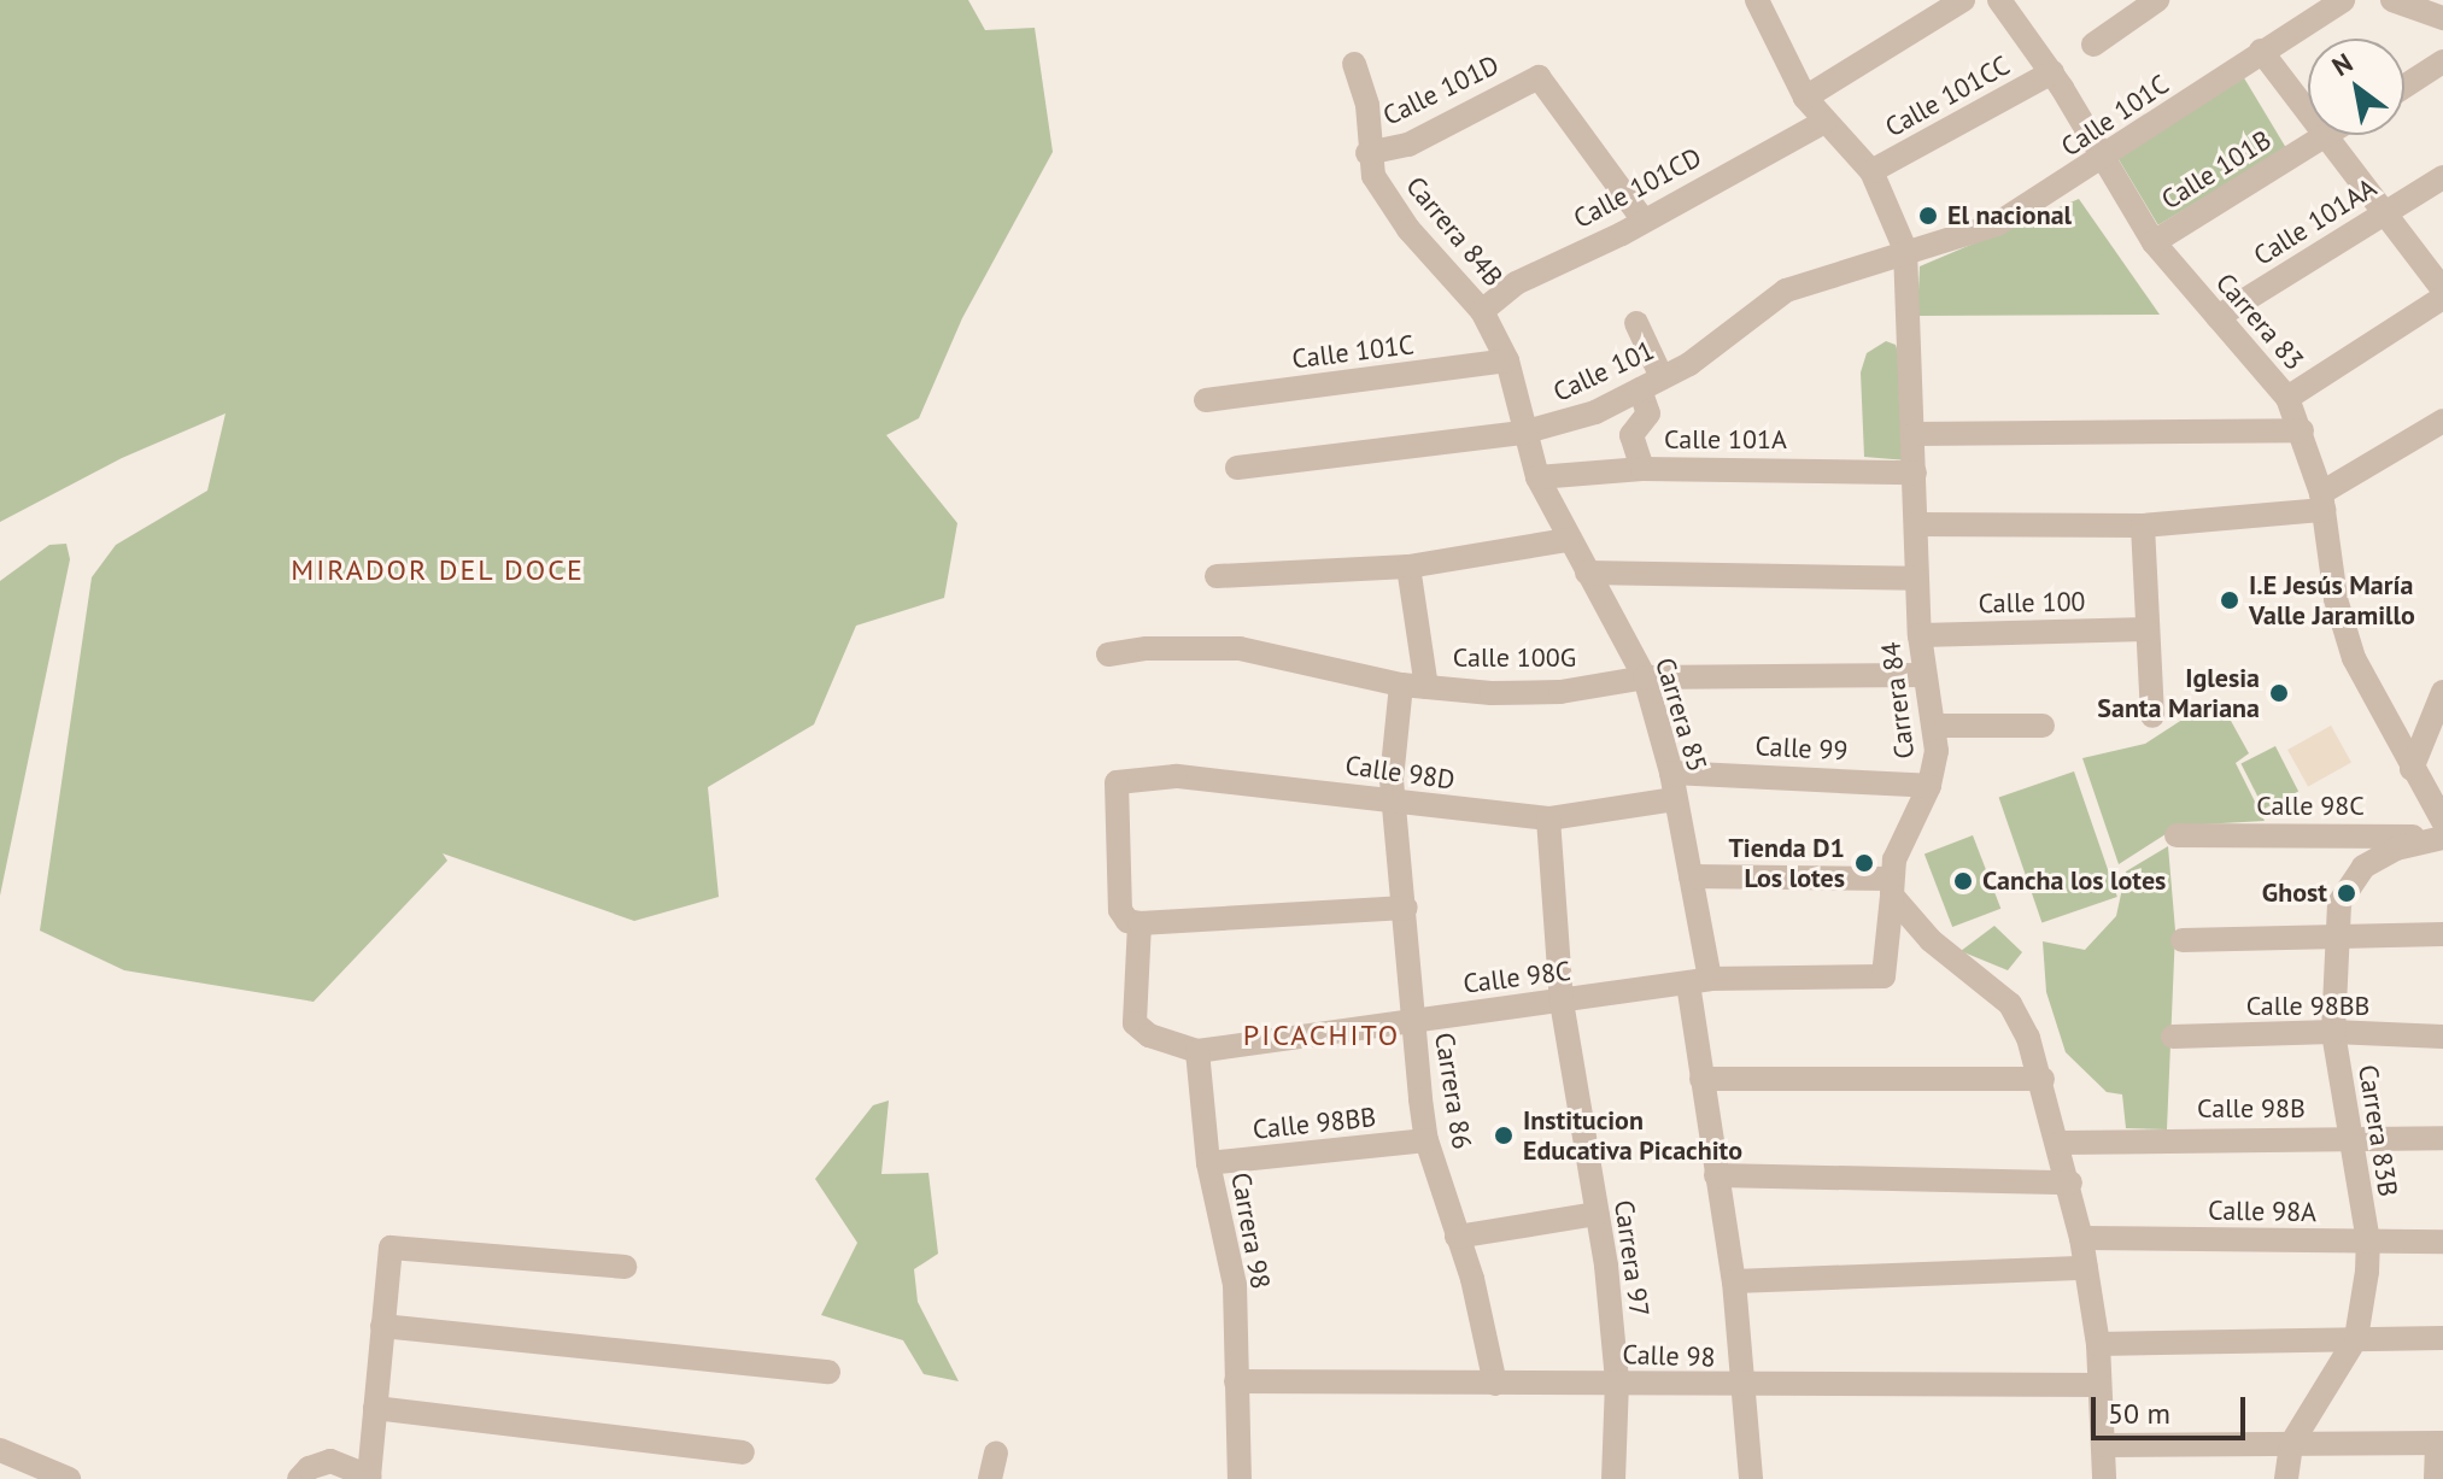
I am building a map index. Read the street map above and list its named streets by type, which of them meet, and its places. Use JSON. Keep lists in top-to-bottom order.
{
  "streets": {
    "street": [
      "Calle 101D",
      "Calle 101CC",
      "Calle 101C",
      "Calle 101B",
      "Calle 101CD",
      "Calle 101AA",
      "Carrera 84B",
      "Carrera 83",
      "Calle 101",
      "Calle 101A",
      "Calle 100",
      "Calle 100G",
      "Carrera 84",
      "Carrera 85",
      "Calle 99",
      "Calle 98D",
      "Calle 98C",
      "Calle 98BB",
      "Carrera 86",
      "Calle 98B",
      "Carrera 83B",
      "Calle 98A",
      "Carrera 98",
      "Carrera 97",
      "Calle 98"
    ]
  },
  "crossings": [
    ["Calle 101D", "Calle 101CD"],
    ["Calle 101D", "Carrera 84B"],
    ["Calle 101CC", "Carrera 83"],
    ["Calle 101CC", "Carrera 84"],
    ["Calle 101C", "Carrera 84B"],
    ["Calle 101C", "Carrera 83"],
    ["Calle 101C", "Calle 101"],
    ["Calle 101C", "Carrera 84"],
    ["Calle 101B", "Carrera 83"],
    ["Calle 101CD", "Carrera 84B"],
    ["Calle 101CD", "Carrera 84"],
    ["Calle 101AA", "Carrera 83"],
    ["Carrera 84B", "Calle 101"],
    ["Carrera 84B", "Carrera 85"],
    ["Calle 101", "Carrera 84"],
    ["Calle 101", "Carrera 85"],
    ["Calle 101A", "Carrera 84"],
    ["Calle 101A", "Carrera 85"],
    ["Calle 100", "Carrera 84"],
    ["Calle 100G", "Carrera 84"],
    ["Calle 100G", "Carrera 85"],
    ["Calle 100G", "Carrera 86"],
    ["Carrera 84", "Calle 99"],
    ["Carrera 84", "Calle 98C"],
    ["Carrera 85", "Calle 99"],
    ["Carrera 85", "Calle 98D"],
    ["Carrera 85", "Calle 98C"],
    ["Carrera 85", "Calle 98"],
    ["Calle 98D", "Carrera 86"],
    ["Calle 98D", "Carrera 97"],
    ["Calle 98C", "Carrera 86"],
    ["Calle 98C", "Carrera 83B"],
    ["Calle 98C", "Carrera 98"],
    ["Calle 98C", "Carrera 97"],
    ["Calle 98BB", "Carrera 86"],
    ["Calle 98BB", "Carrera 83B"],
    ["Calle 98BB", "Carrera 98"],
    ["Carrera 86", "Calle 98"],
    ["Calle 98B", "Carrera 83B"],
    ["Carrera 83B", "Calle 98A"],
    ["Carrera 98", "Calle 98"],
    ["Carrera 97", "Calle 98"]
  ],
  "districts": ["MIRADOR DEL DOCE", "PICACHITO"],
  "places": [
    "El nacional",
    "I.E Jesús María Valle Jaramillo",
    "Iglesia Santa Mariana",
    "Tienda D1 Los lotes",
    "Cancha los lotes",
    "Ghost",
    "Institucion Educativa Picachito"
  ],
  "scale_bar": "50 m",
  "north": "top left"
}
